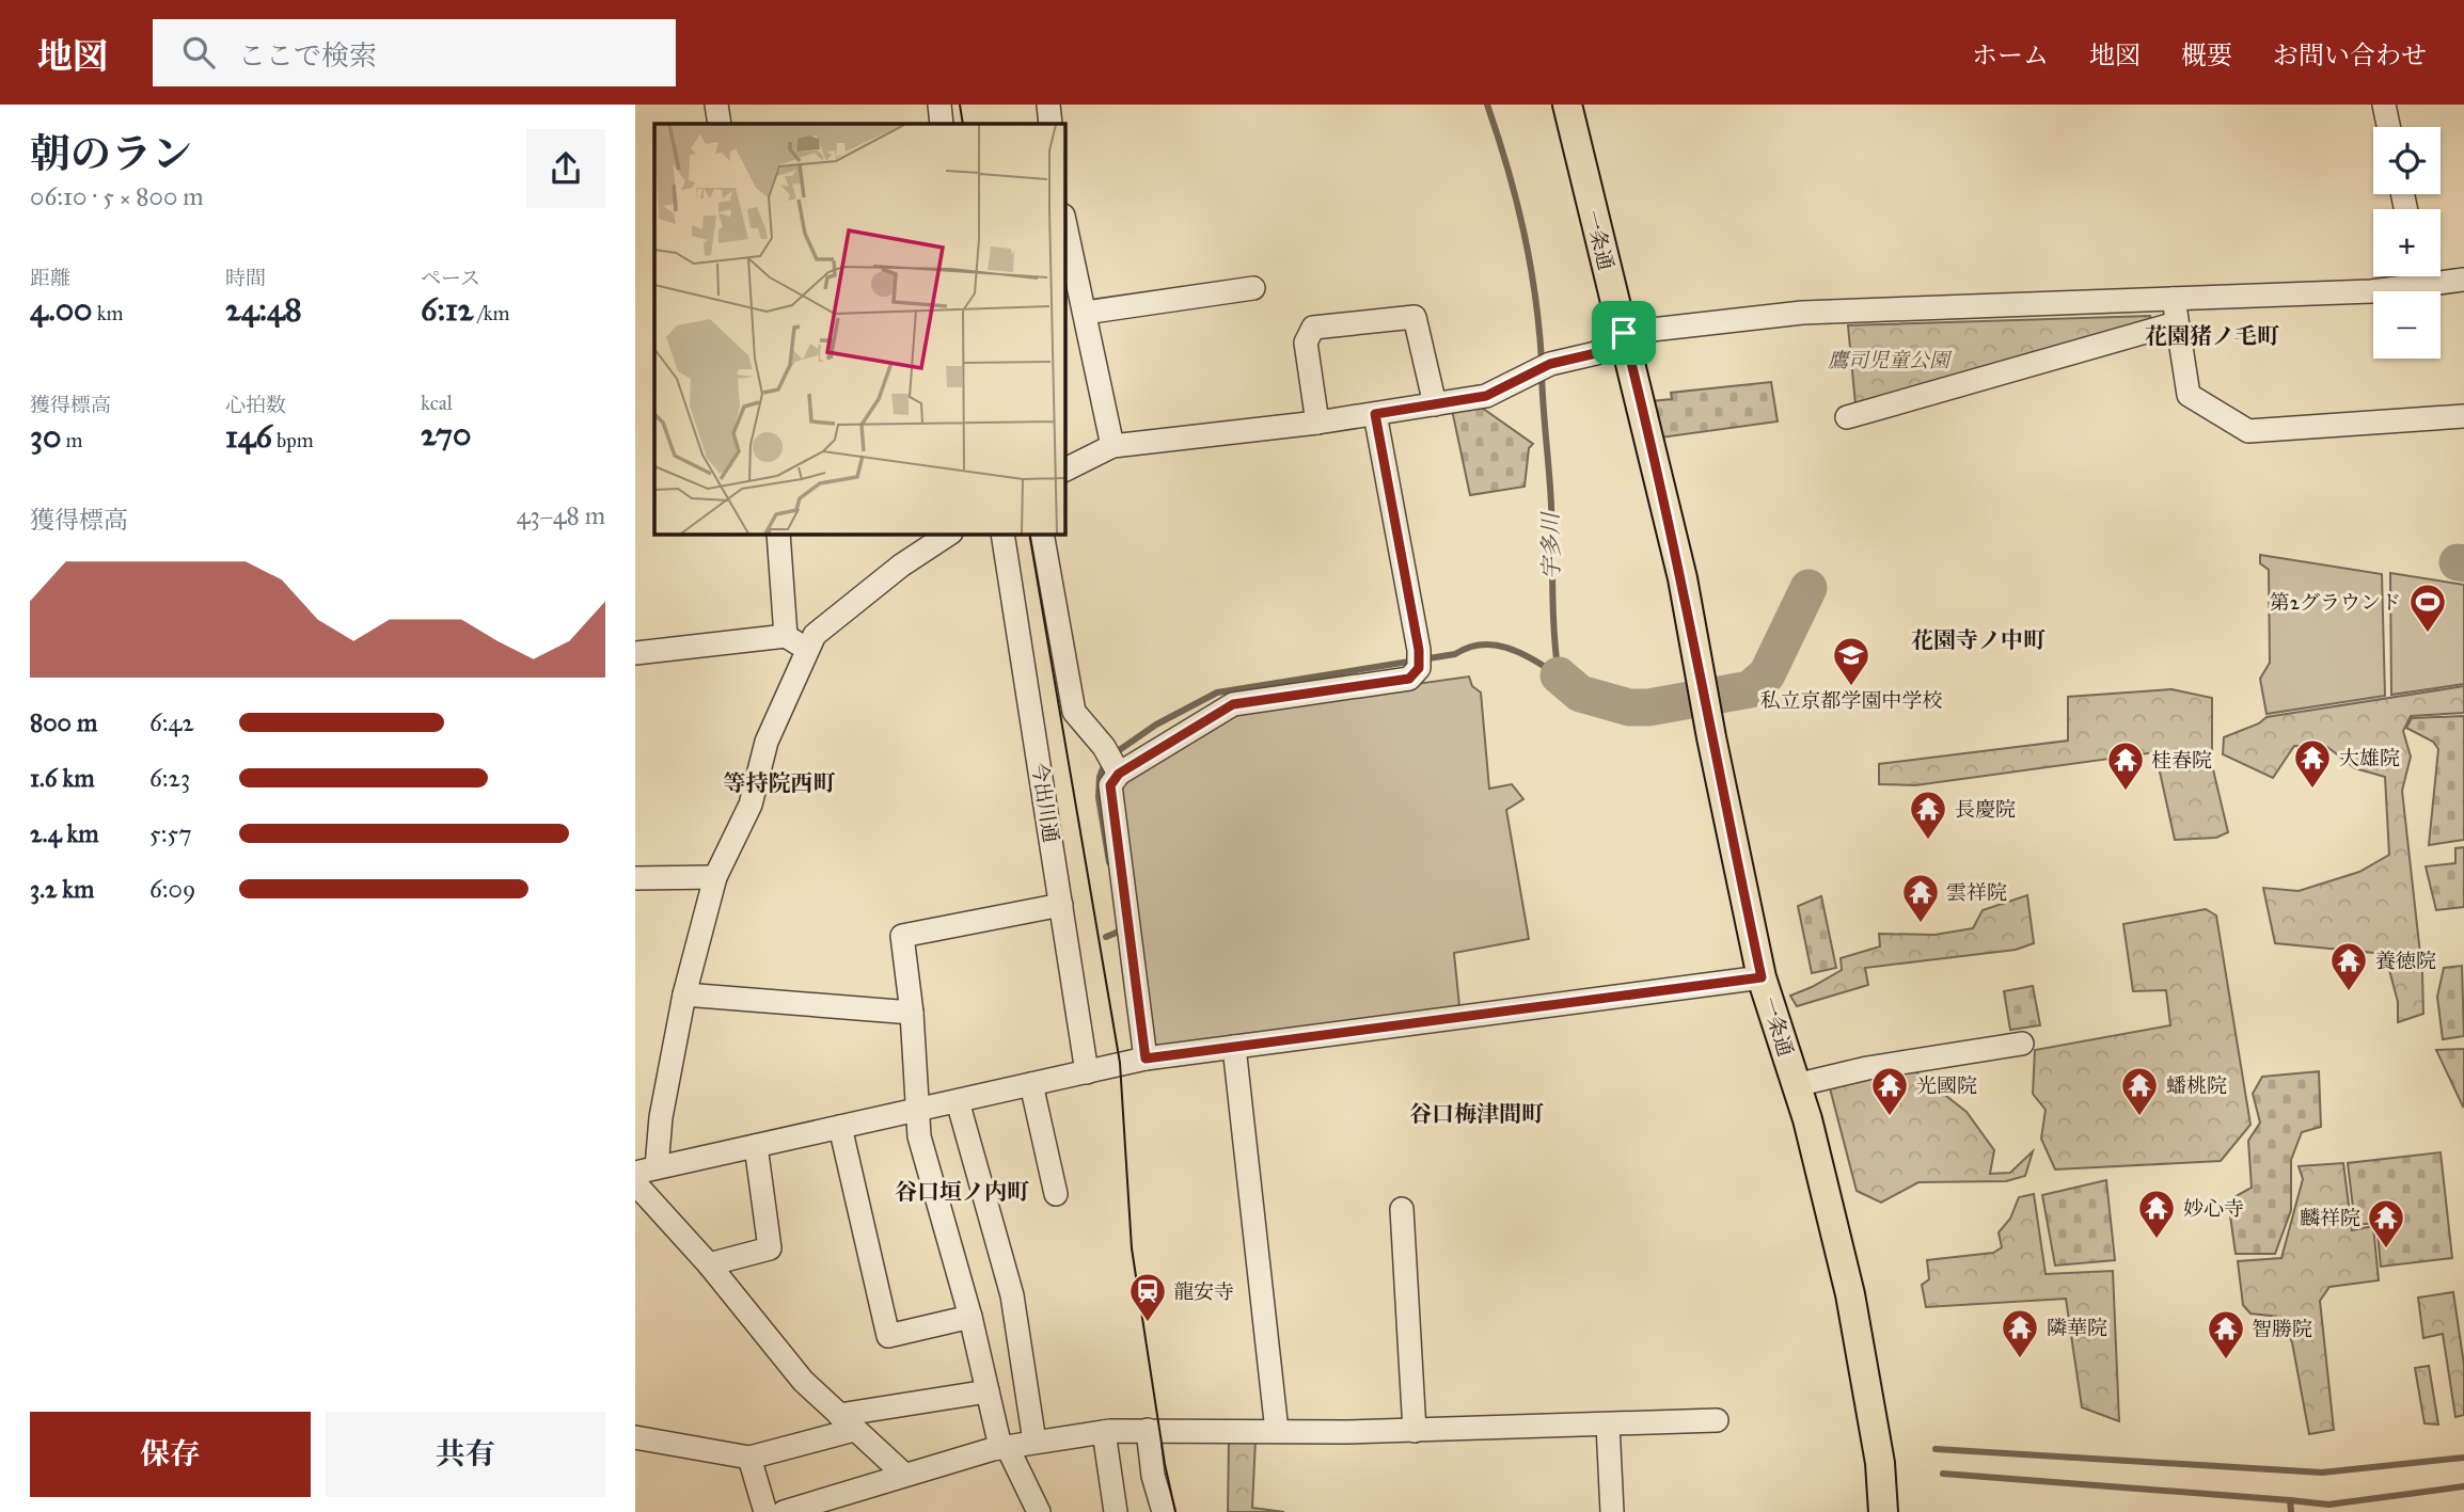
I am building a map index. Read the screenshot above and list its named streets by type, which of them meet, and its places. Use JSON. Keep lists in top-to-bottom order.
{
  "streets": {
    "main road": ["一条通"],
    "street": ["今出川通"]
  },
  "districts": [
    "花園猪ノ毛町",
    "花園寺ノ中町",
    "等持院西町",
    "谷口梅津間町",
    "谷口垣ノ内町"
  ],
  "water": ["宇多川"],
  "parks": ["鷹司児童公園"],
  "places": {
    "sports": ["第2グラウンド"],
    "school or university": ["私立京都学園中学校"],
    "temple": [
      "大雄院",
      "桂春院",
      "長慶院",
      "雲祥院",
      "養徳院",
      "光國院",
      "蟠桃院",
      "妙心寺",
      "麟祥院",
      "隣華院",
      "智勝院"
    ],
    "station": ["龍安寺"]
  },
  "page": {
    "header": "地図",
    "search": "ここで検索",
    "nav": [
      "ホーム",
      "地図",
      "概要",
      "お問い合わせ"
    ],
    "heading": ["朝のラン", "06:10 · 5 × 800 m"],
    "map_buttons": ["+", "−"],
    "stats": [
      ["距離", "4.00 km"],
      ["時間", "24:48"],
      ["ペース", "6:12 /km"],
      ["獲得標高", "30 m"],
      ["心拍数", "146 bpm"],
      ["kcal", "270"]
    ],
    "chart": ["獲得標高", "43–48 m"],
    "list": [
      {
        "name": "800 m",
        "note": "6:42"
      },
      {
        "name": "1.6 km",
        "note": "6:23"
      },
      {
        "name": "2.4 km",
        "note": "5:57"
      },
      {
        "name": "3.2 km",
        "note": "6:09"
      }
    ],
    "buttons": ["保存", "共有"]
  }
}
